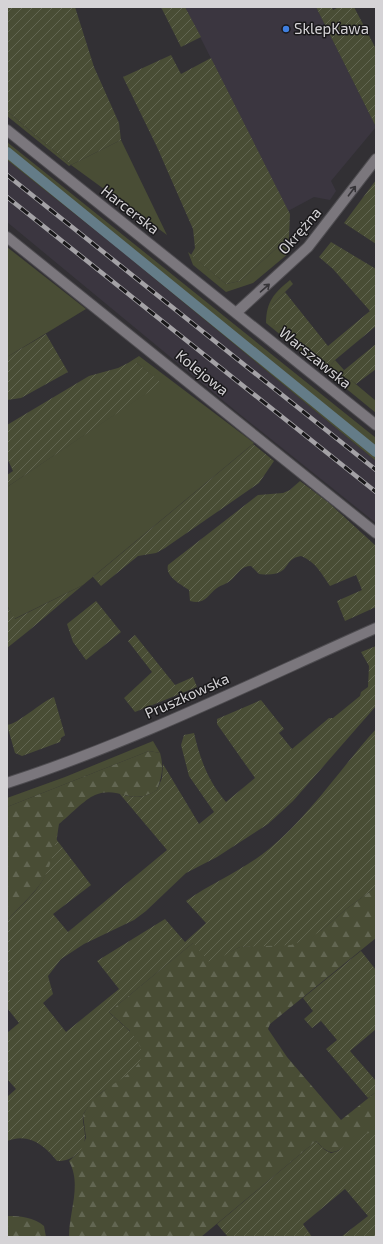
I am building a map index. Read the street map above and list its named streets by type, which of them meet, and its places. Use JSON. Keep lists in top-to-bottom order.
{
  "streets": {
    "street": [
      "Harcerska",
      "Okrężna",
      "Warszawska",
      "Kolejowa",
      "Pruszkowska"
    ]
  },
  "crossings": [
    ["Harcerska", "Okrężna"],
    ["Harcerska", "Warszawska"],
    ["Okrężna", "Warszawska"]
  ],
  "one_way": ["Okrężna"],
  "places": ["SklepKawa"]
}
